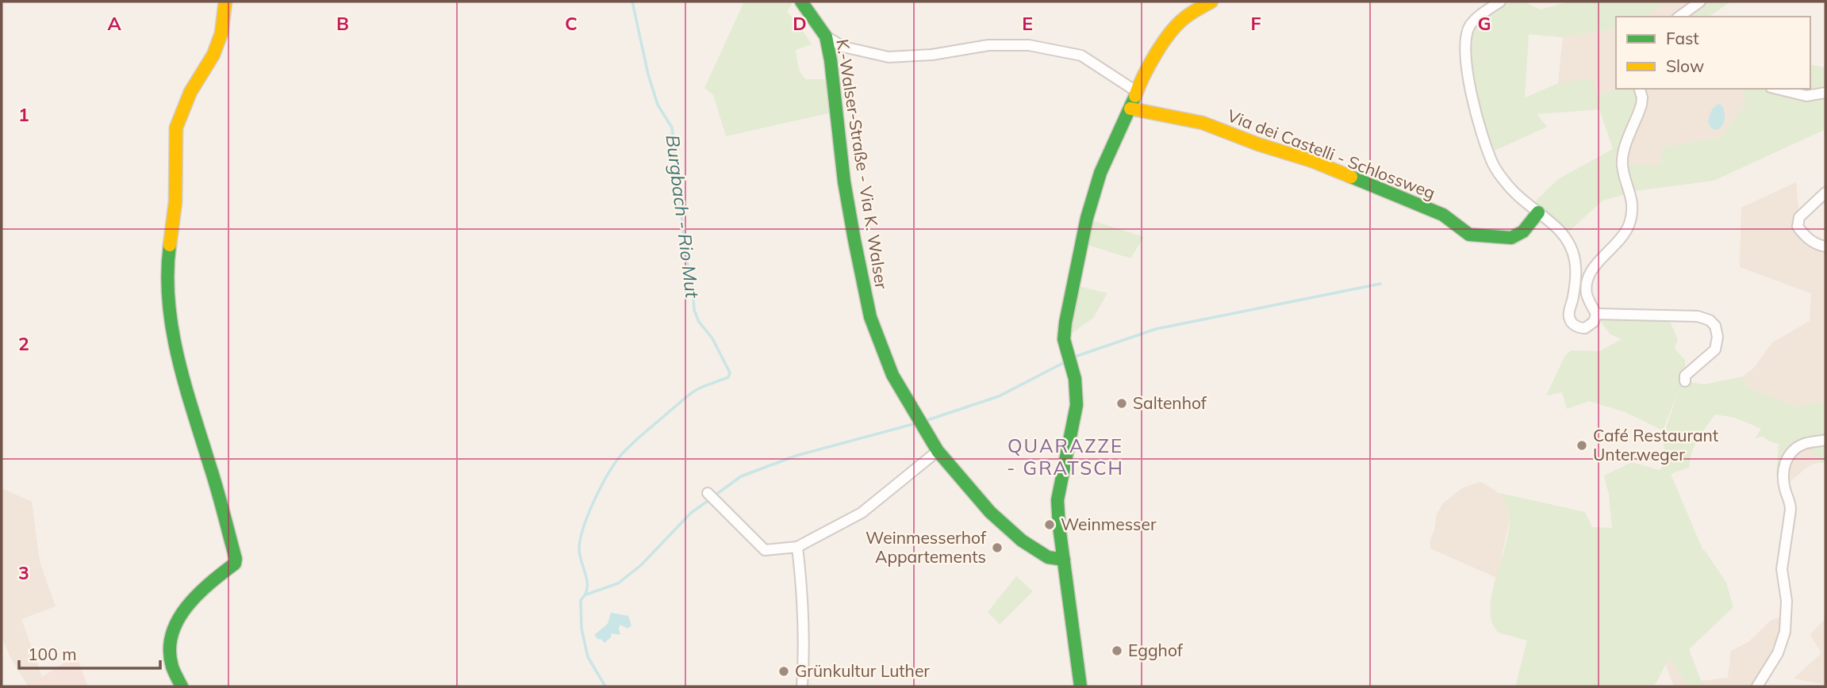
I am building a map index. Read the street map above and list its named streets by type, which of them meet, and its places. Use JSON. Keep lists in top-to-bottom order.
{
  "streets": {
    "street": ["Via dei Castelli - Schlossweg", "K.-Walser-Straße - Via K. Walser"]
  },
  "districts": ["QUARAZZE - GRATSCH"],
  "water": ["Burgbach - Rio Mut"],
  "places": [
    "Saltenhof",
    "Café Restaurant Unterweger",
    "Weinmesser",
    "Weinmesserhof Appartements",
    "Egghof",
    "Grünkultur Luther"
  ],
  "legend": ["Fast", "Slow"],
  "scale_bar": "100 m",
  "grid": {
    "columns": [
      "A",
      "B",
      "C",
      "D",
      "E",
      "F",
      "G"
    ],
    "rows": ["1", "2", "3"]
  }
}
